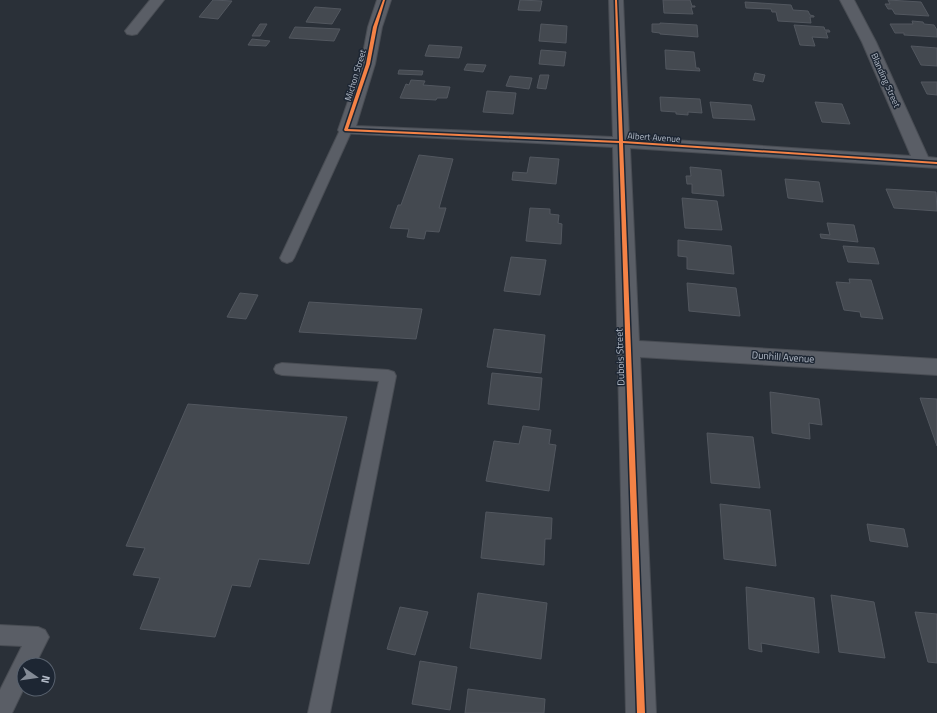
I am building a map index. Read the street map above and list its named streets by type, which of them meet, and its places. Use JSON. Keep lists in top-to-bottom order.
{
  "streets": {
    "street": [
      "Michon Street",
      "Blanding Street",
      "Albert Avenue",
      "Dubois Street",
      "Dunhill Avenue"
    ]
  },
  "crossings": [
    ["Michon Street", "Albert Avenue"],
    ["Blanding Street", "Albert Avenue"],
    ["Albert Avenue", "Dubois Street"],
    ["Dubois Street", "Dunhill Avenue"]
  ],
  "north": "right"
}
